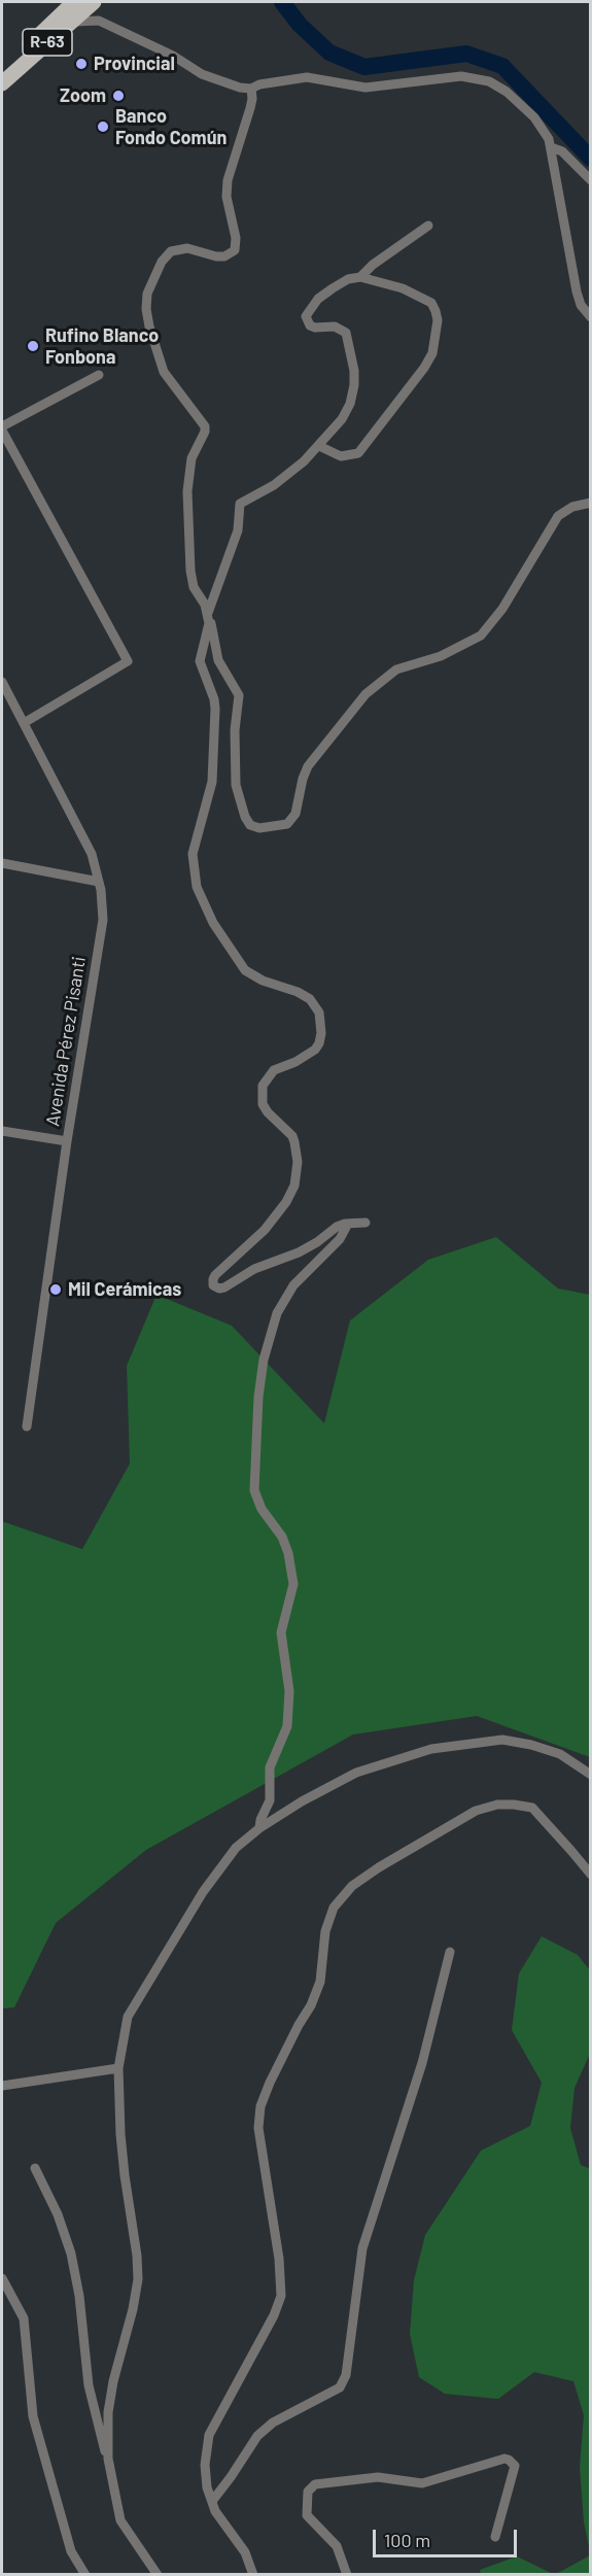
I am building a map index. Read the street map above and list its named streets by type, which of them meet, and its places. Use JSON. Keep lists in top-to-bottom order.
{
  "streets": {
    "main road": ["R-63"],
    "street": ["Avenida Pérez Pisanti"]
  },
  "places": [
    "Provincial",
    "Zoom",
    "Banco Fondo Común",
    "Rufino Blanco Fonbona",
    "Mil Cerámicas"
  ],
  "scale_bar": "100 m"
}
